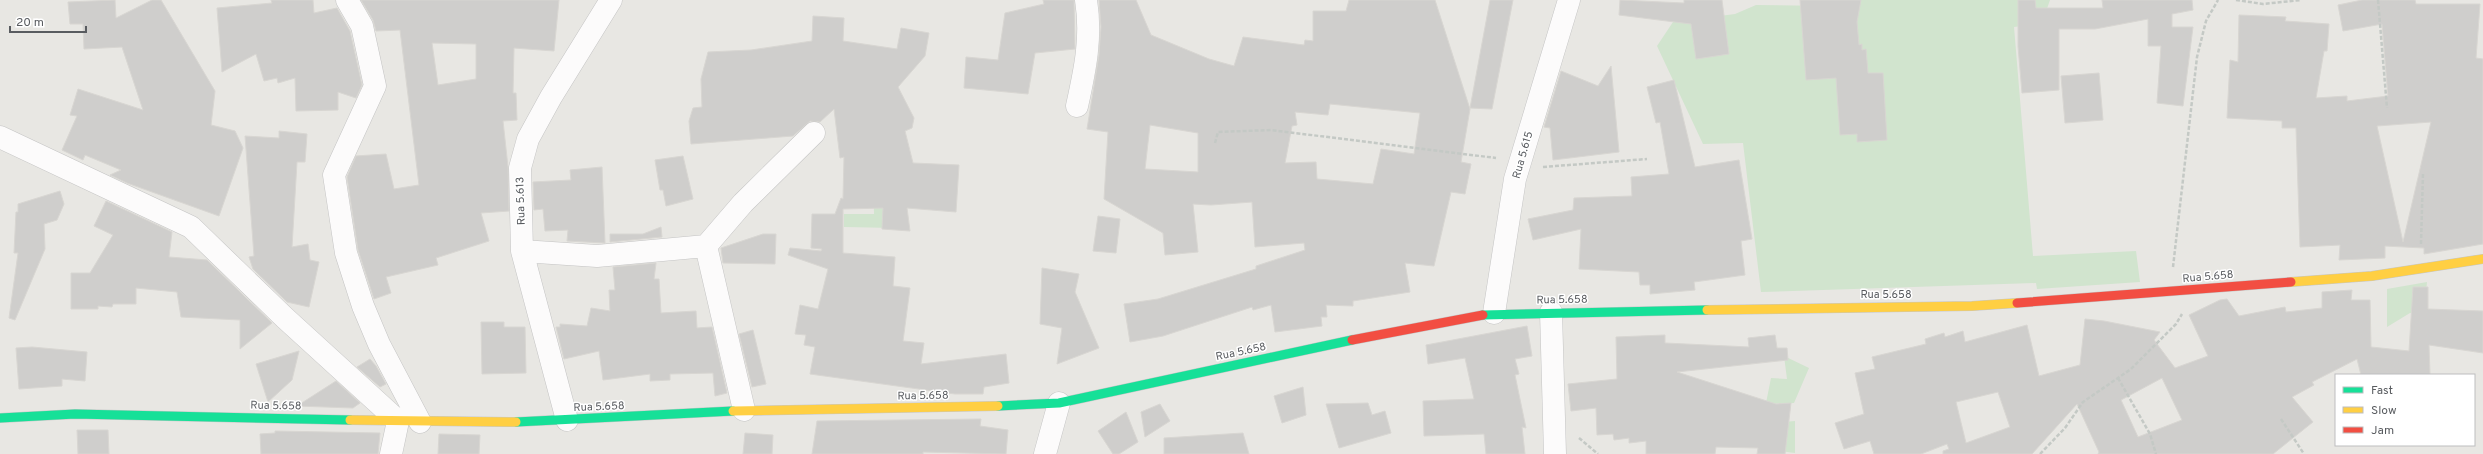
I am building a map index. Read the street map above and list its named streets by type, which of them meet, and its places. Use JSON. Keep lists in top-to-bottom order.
{
  "streets": {
    "street": ["Rua 5.615", "Rua 5.613", "Rua 5.658"]
  },
  "crossings": [
    ["Rua 5.615", "Rua 5.658"],
    ["Rua 5.613", "Rua 5.658"]
  ],
  "legend": ["Fast", "Slow", "Jam"],
  "scale_bar": "20 m"
}
